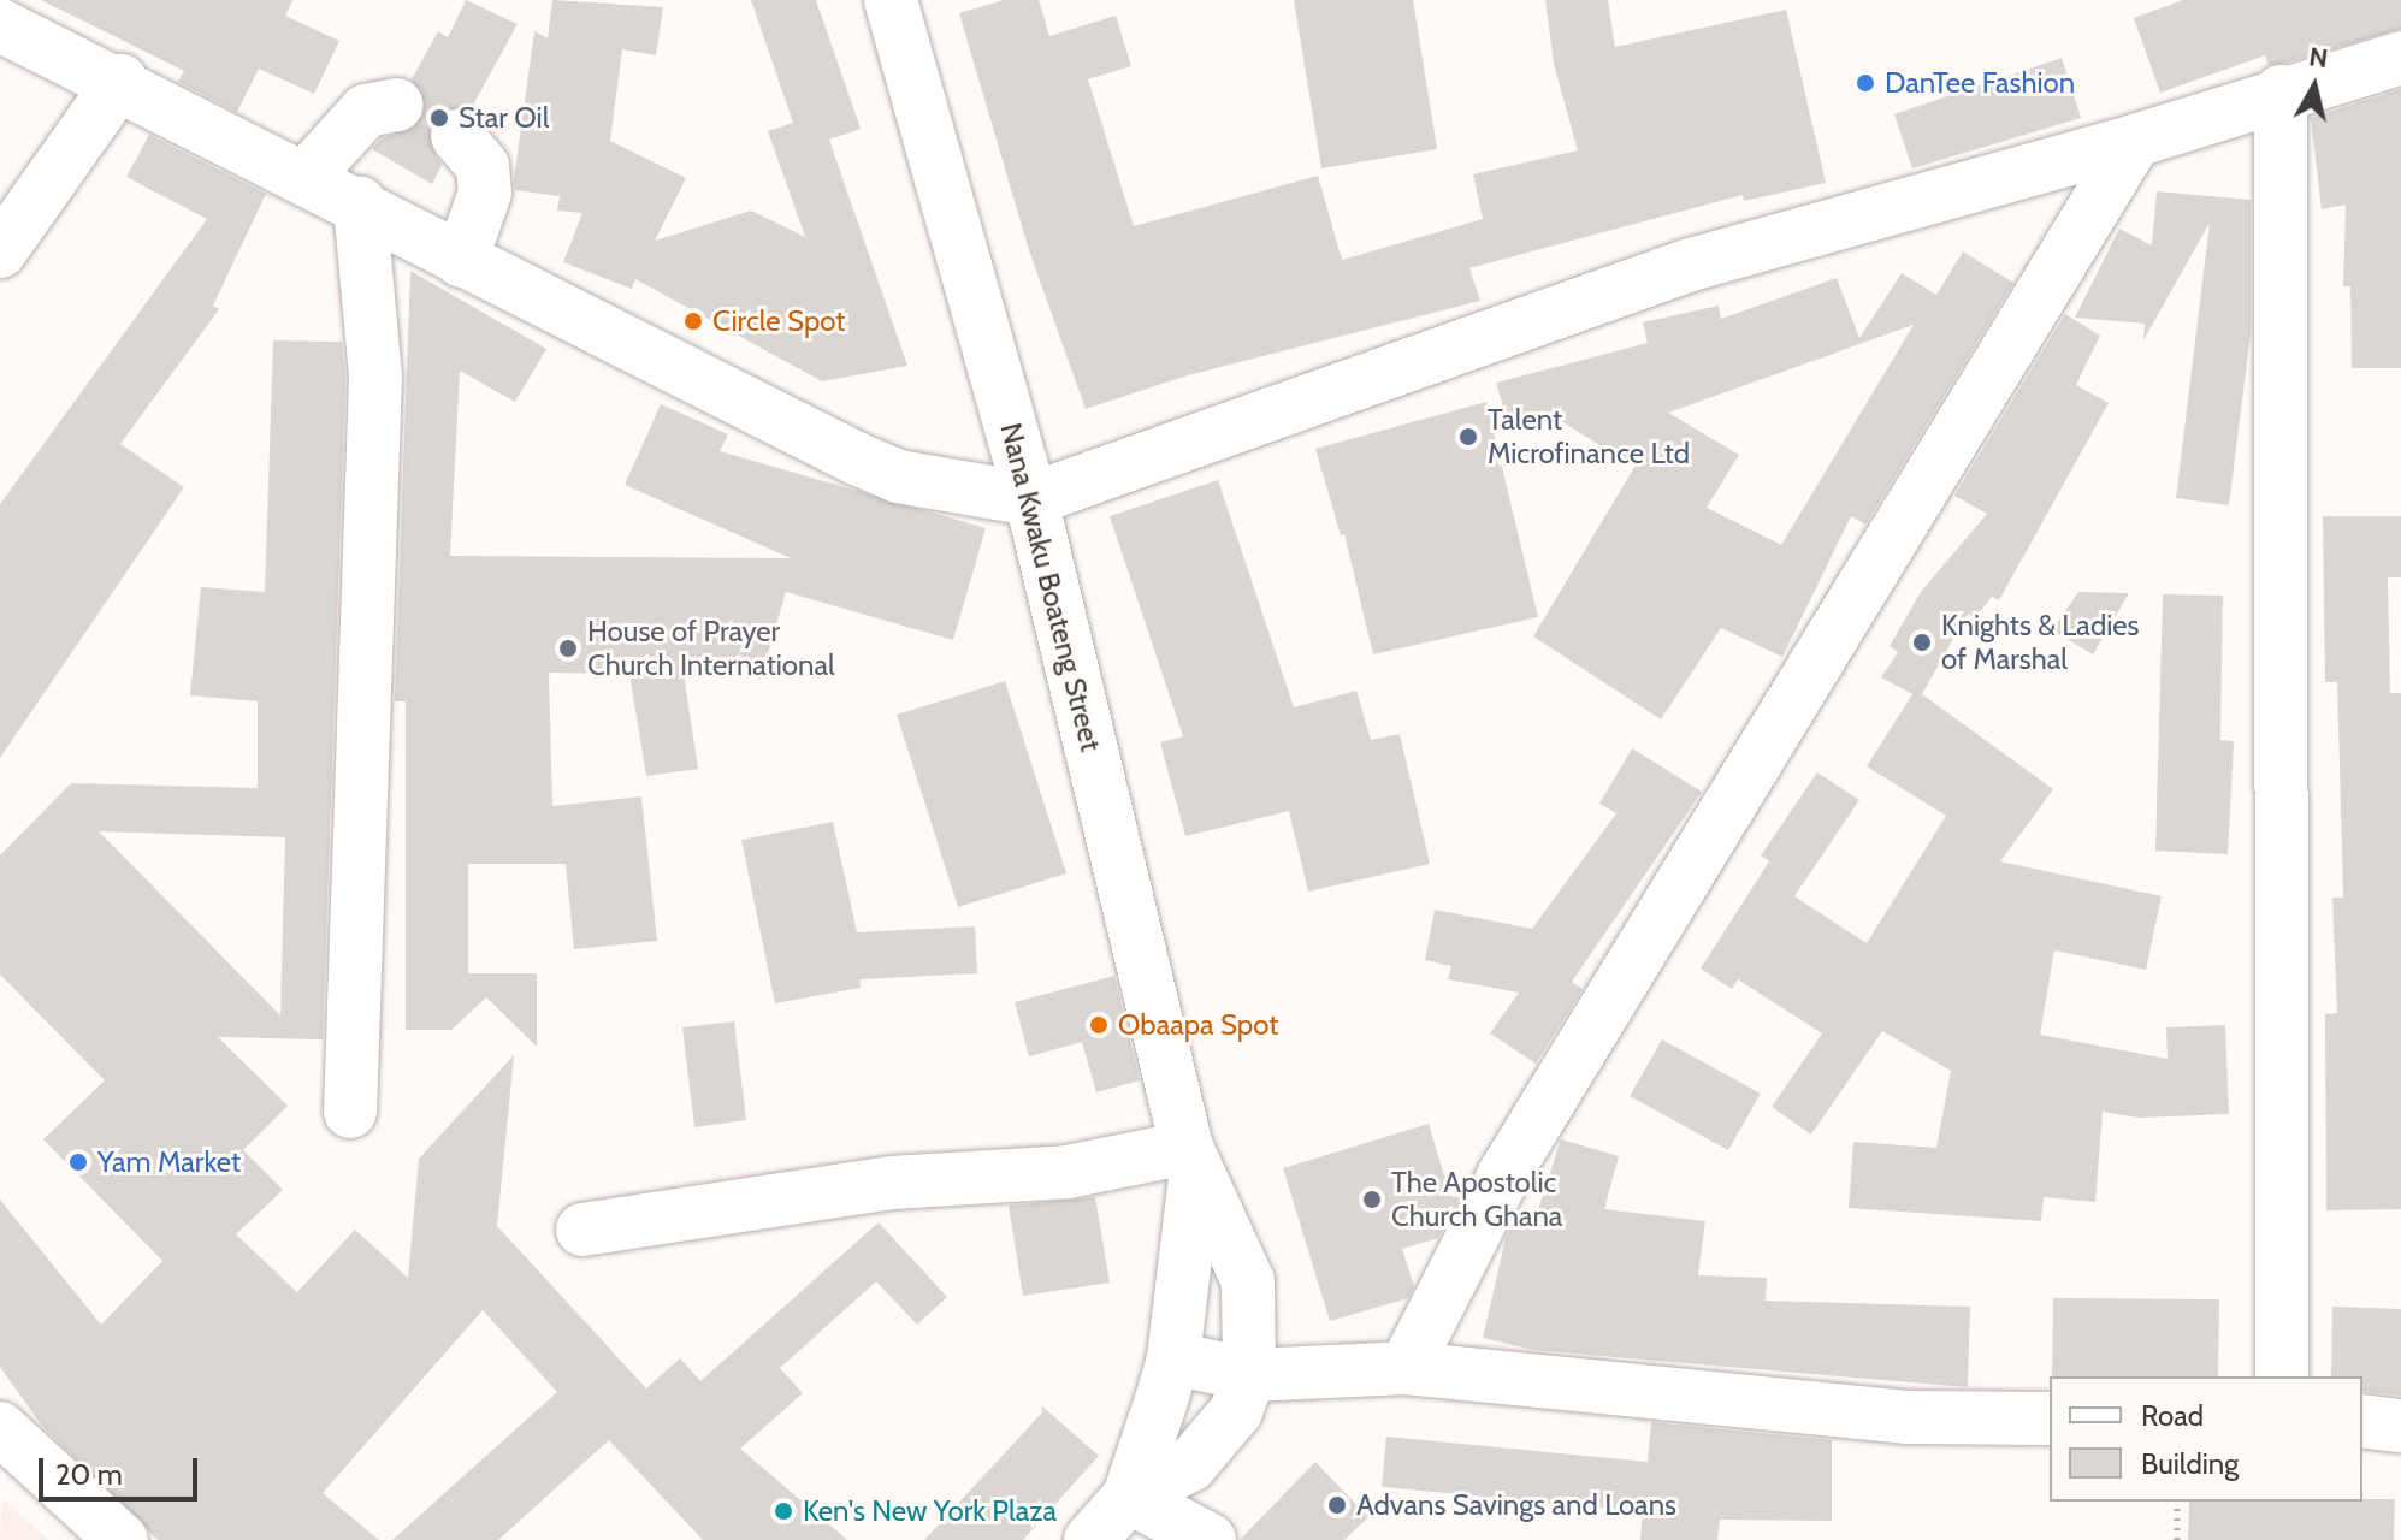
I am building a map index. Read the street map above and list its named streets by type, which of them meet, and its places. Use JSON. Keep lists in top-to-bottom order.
{
  "streets": {
    "street": ["Nana Kwaku Boateng Street"]
  },
  "places": [
    "DanTee Fashion",
    "Star Oil",
    "Circle Spot",
    "Talent Microfinance Ltd",
    "Knights & Ladies of Marshal",
    "House of Prayer Church International",
    "Obaapa Spot",
    "Yam Market",
    "The Apostolic Church Ghana",
    "Advans Savings and Loans",
    "Ken's New York Plaza"
  ],
  "legend": ["Road", "Building"],
  "scale_bar": "20 m",
  "north": "top"
}
